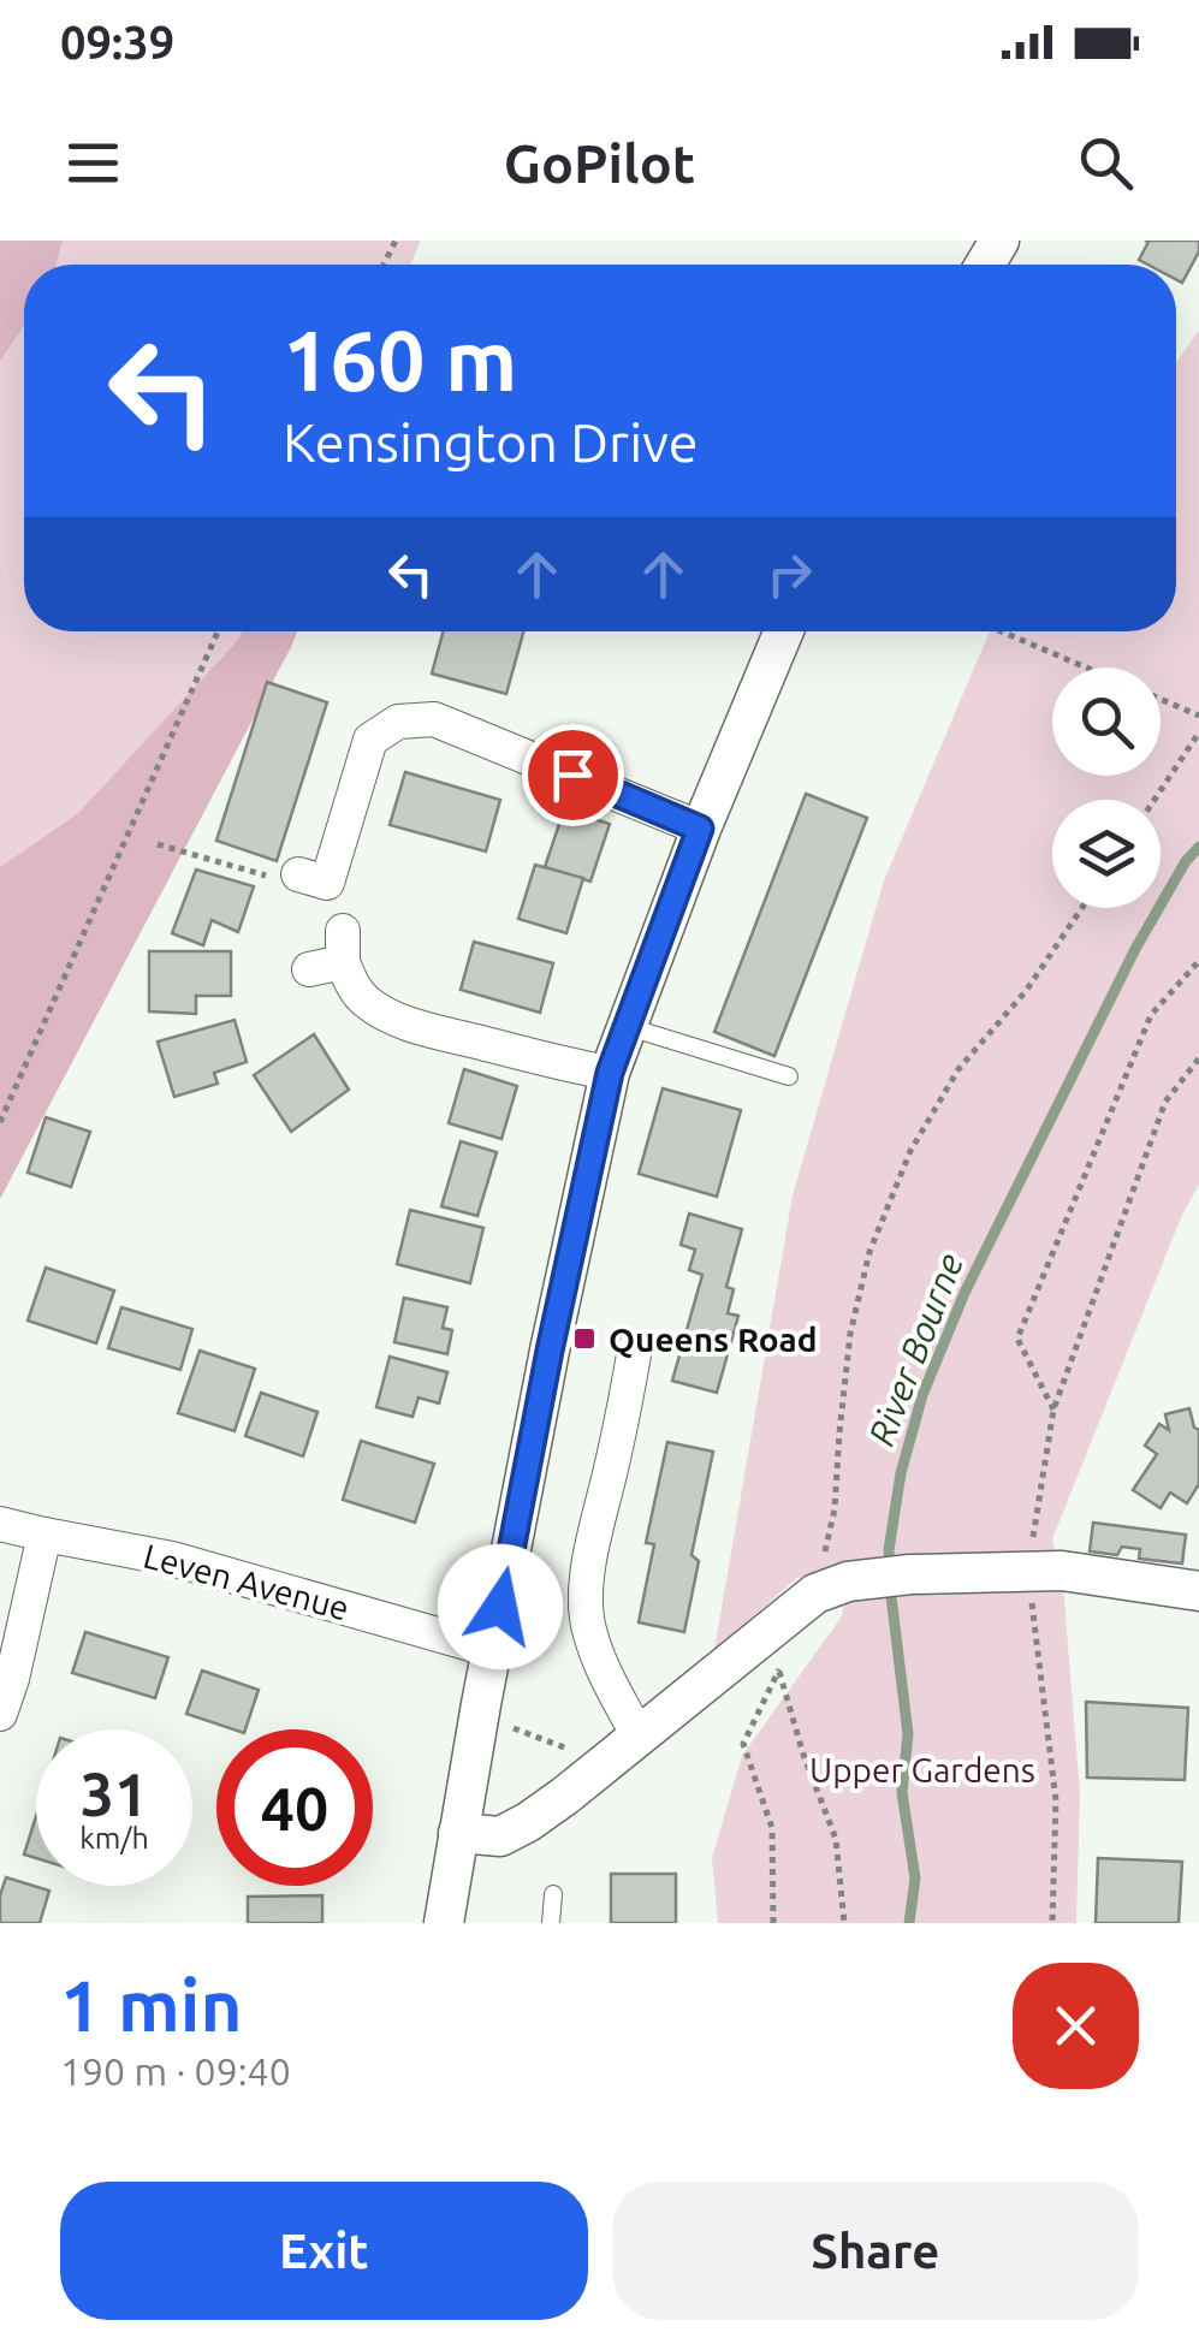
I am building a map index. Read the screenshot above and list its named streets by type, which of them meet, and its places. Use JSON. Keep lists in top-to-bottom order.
{
  "streets": {
    "street": ["Leven Avenue"]
  },
  "water": ["River Bourne"],
  "parks": ["Upper Gardens"],
  "places": {
    "transit": ["Queens Road"]
  },
  "page": {
    "status": "09:39",
    "header": "GoPilot",
    "turn": ["160 m", "Kensington Drive"],
    "speed": "31 km/h",
    "limit": "40",
    "heading": ["1 min", "190 m · 09:40"],
    "buttons": ["Exit", "Share"]
  }
}
